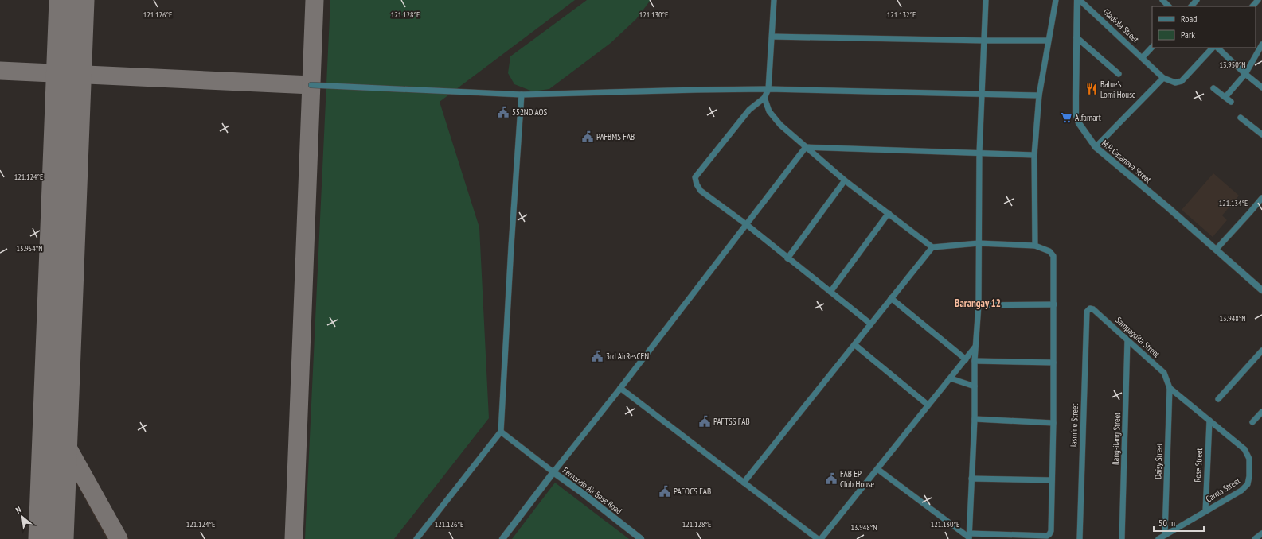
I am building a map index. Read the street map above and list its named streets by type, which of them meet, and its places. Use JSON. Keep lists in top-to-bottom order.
{
  "streets": {
    "street": [
      "Gladiola Street",
      "M.P. Casanova Street",
      "Sampaguita Street",
      "Jasmine Street",
      "Ilang-ilang Street",
      "Daisy Street",
      "Rose Street",
      "Camia Street",
      "Fernando Air Base Road"
    ]
  },
  "crossings": [
    ["Gladiola Street", "M.P. Casanova Street"],
    ["Sampaguita Street", "Jasmine Street"],
    ["Sampaguita Street", "Ilang-ilang Street"],
    ["Sampaguita Street", "Daisy Street"],
    ["Sampaguita Street", "Camia Street"],
    ["Daisy Street", "Camia Street"],
    ["Rose Street", "Camia Street"]
  ],
  "districts": ["Barangay 12"],
  "places": {
    "restaurant": ["Balue's Lomi House"],
    "public building": [
      "552ND AOS",
      "PAFBMS FAB",
      "3rd AirResCEN",
      "PAFTSS FAB",
      "FAB EP Club House",
      "PAFOCS FAB"
    ],
    "supermarket": ["Alfamart"]
  },
  "legend": ["Road", "Park"],
  "scale_bar": "50 m",
  "north": "top left",
  "coordinates": [
    "121.126°E",
    "121.128°E",
    "121.130°E",
    "121.132°E",
    "13.950°N",
    "121.124°E",
    "121.134°E",
    "13.954°N",
    "13.948°N"
  ]
}
